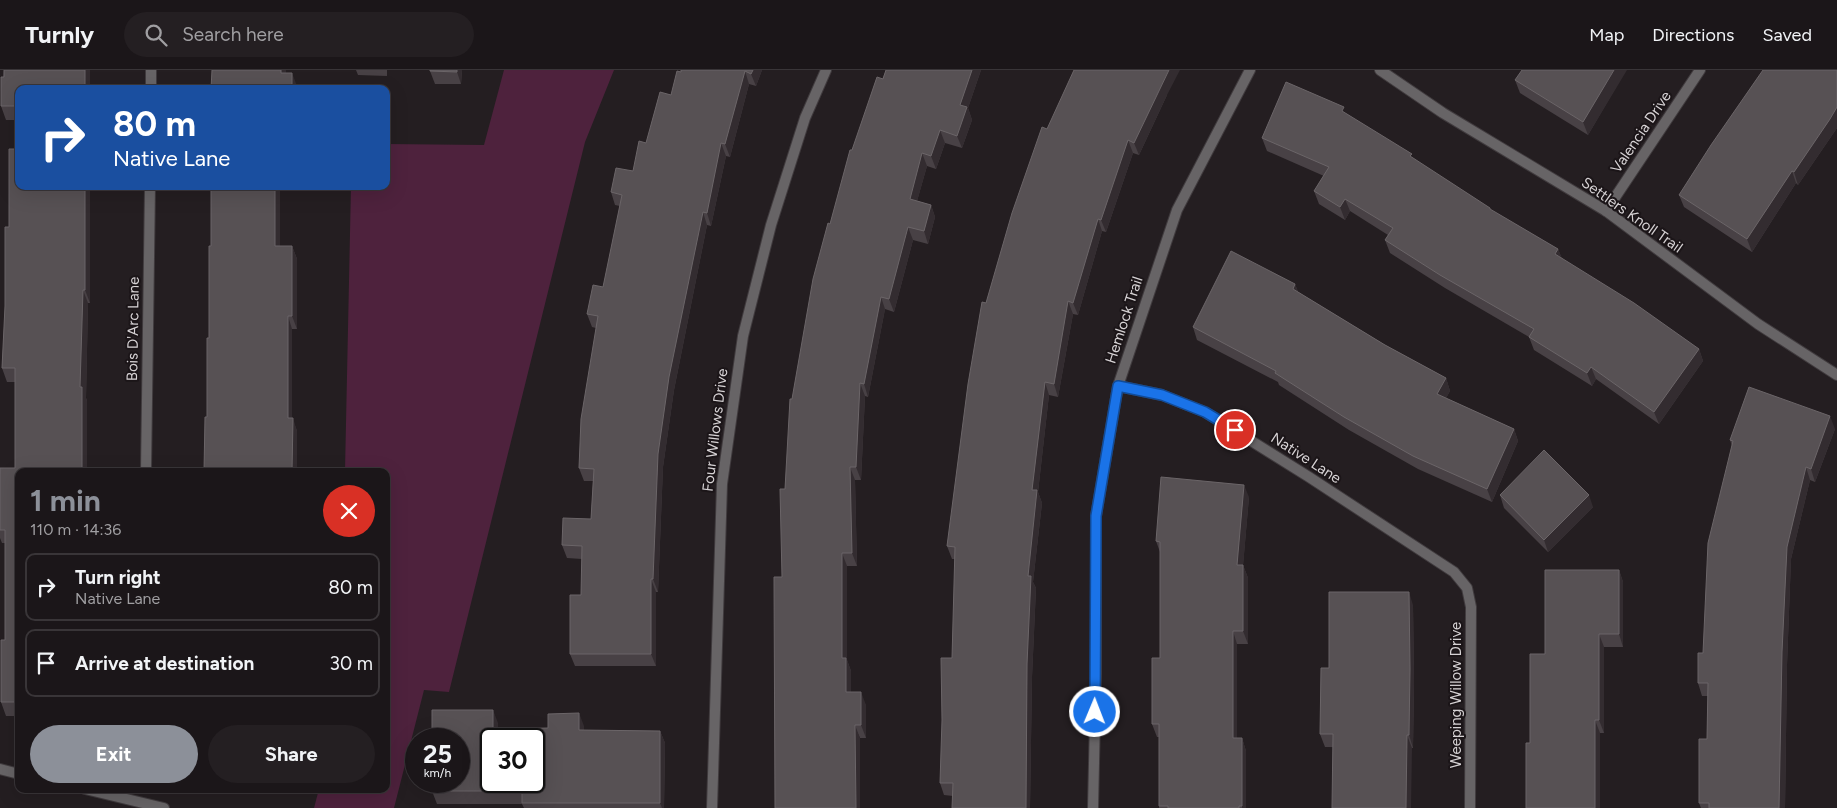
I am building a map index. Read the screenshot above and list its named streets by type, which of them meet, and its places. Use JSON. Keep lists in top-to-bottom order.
{
  "streets": {
    "street": [
      "Valencia Drive",
      "Settlers Knoll Trail",
      "Hemlock Trail",
      "Bois D'Arc Lane",
      "Four Willows Drive",
      "Native Lane",
      "Weeping Willow Drive"
    ]
  },
  "crossings": [
    ["Valencia Drive", "Settlers Knoll Trail"],
    ["Hemlock Trail", "Native Lane"],
    ["Native Lane", "Weeping Willow Drive"]
  ],
  "page": {
    "header": "Turnly",
    "search": "Search here",
    "nav": ["Map", "Directions", "Saved"],
    "turn": ["80 m", "Native Lane"],
    "heading": ["1 min", "110 m · 14:36"],
    "list": [
      {
        "name": "Turn right",
        "note": "Native Lane",
        "value": "80 m"
      },
      {
        "name": "Arrive at destination",
        "value": "30 m"
      }
    ],
    "buttons": ["Exit", "Share"],
    "speed": "25 km/h",
    "limit": "30"
  }
}
